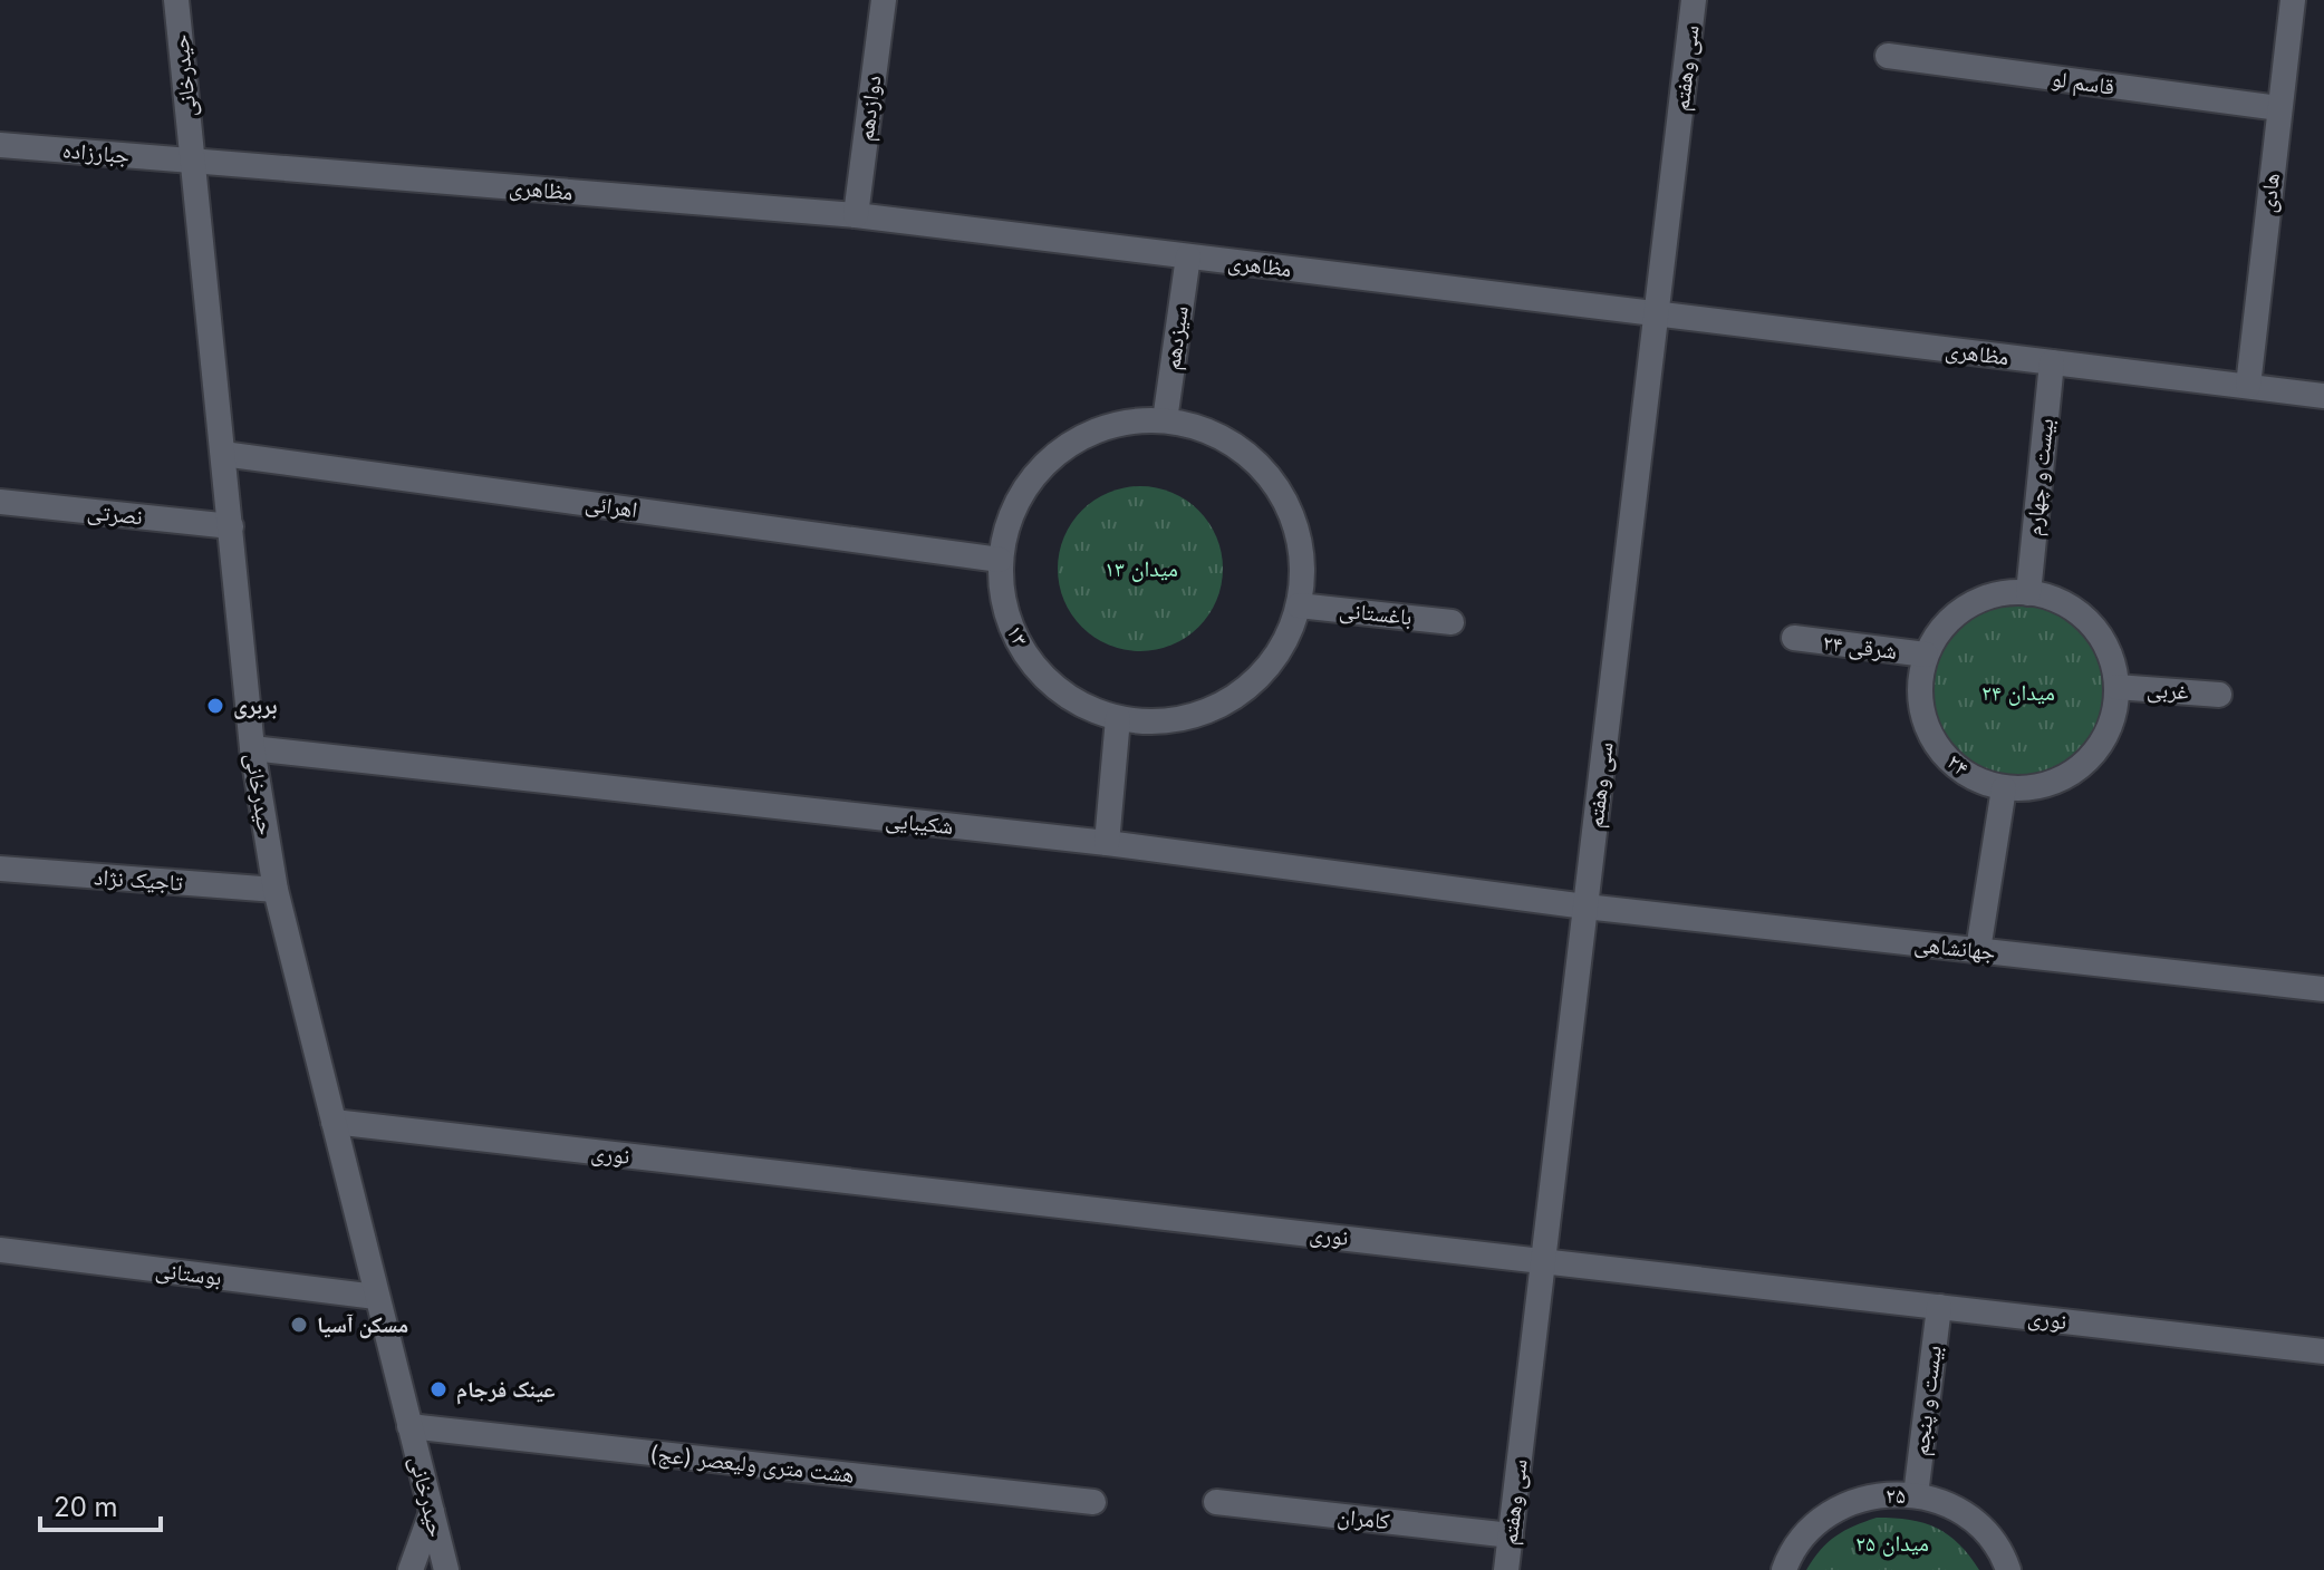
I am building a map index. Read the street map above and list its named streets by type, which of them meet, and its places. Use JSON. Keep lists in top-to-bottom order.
{
  "streets": {
    "street": [
      "سی وهفتم",
      "حیدرخانی",
      "قاسم لو",
      "دوازدهم",
      "جبارزاده",
      "مظاهری",
      "هادی",
      "سیزدهم",
      "بیست و چهارم",
      "اهرائی",
      "نصرتی",
      "باغستانی",
      "۱۳",
      "۲۴ شرقی",
      "غربی",
      "۲۴",
      "شکیبایی",
      "تاجیک نژاد",
      "جهانشاهی",
      "نوری",
      "بوستانی",
      "بیست و پنجم",
      "هشت متری ولیعصر (عج)",
      "۲۵",
      "کامران"
    ]
  },
  "crossings": [
    ["سی وهفتم", "مظاهری"],
    ["سی وهفتم", "شکیبایی"],
    ["سی وهفتم", "جهانشاهی"],
    ["سی وهفتم", "نوری"],
    ["سی وهفتم", "کامران"],
    ["حیدرخانی", "جبارزاده"],
    ["حیدرخانی", "مظاهری"],
    ["حیدرخانی", "اهرائی"],
    ["حیدرخانی", "نصرتی"],
    ["حیدرخانی", "شکیبایی"],
    ["حیدرخانی", "تاجیک نژاد"],
    ["حیدرخانی", "نوری"],
    ["حیدرخانی", "بوستانی"],
    ["حیدرخانی", "هشت متری ولیعصر (عج)"],
    ["قاسم لو", "هادی"],
    ["دوازدهم", "مظاهری"],
    ["جبارزاده", "مظاهری"],
    ["مظاهری", "هادی"],
    ["مظاهری", "سیزدهم"],
    ["مظاهری", "بیست و چهارم"],
    ["سیزدهم", "اهرائی"],
    ["سیزدهم", "باغستانی"],
    ["سیزدهم", "۱۳"],
    ["بیست و چهارم", "۲۴ شرقی"],
    ["بیست و چهارم", "غربی"],
    ["بیست و چهارم", "۲۴"],
    ["اهرائی", "باغستانی"],
    ["اهرائی", "۱۳"],
    ["باغستانی", "۱۳"],
    ["۲۴ شرقی", "غربی"],
    ["۲۴ شرقی", "۲۴"],
    ["غربی", "۲۴"],
    ["شکیبایی", "جهانشاهی"],
    ["نوری", "بیست و پنجم"],
    ["بیست و پنجم", "۲۵"]
  ],
  "parks": ["میدان ۱۳", "میدان ۲۴", "میدان ۲۵"],
  "places": ["بربری", "مسکن آسیا", "عینک فرجام"],
  "scale_bar": "20 m"
}
